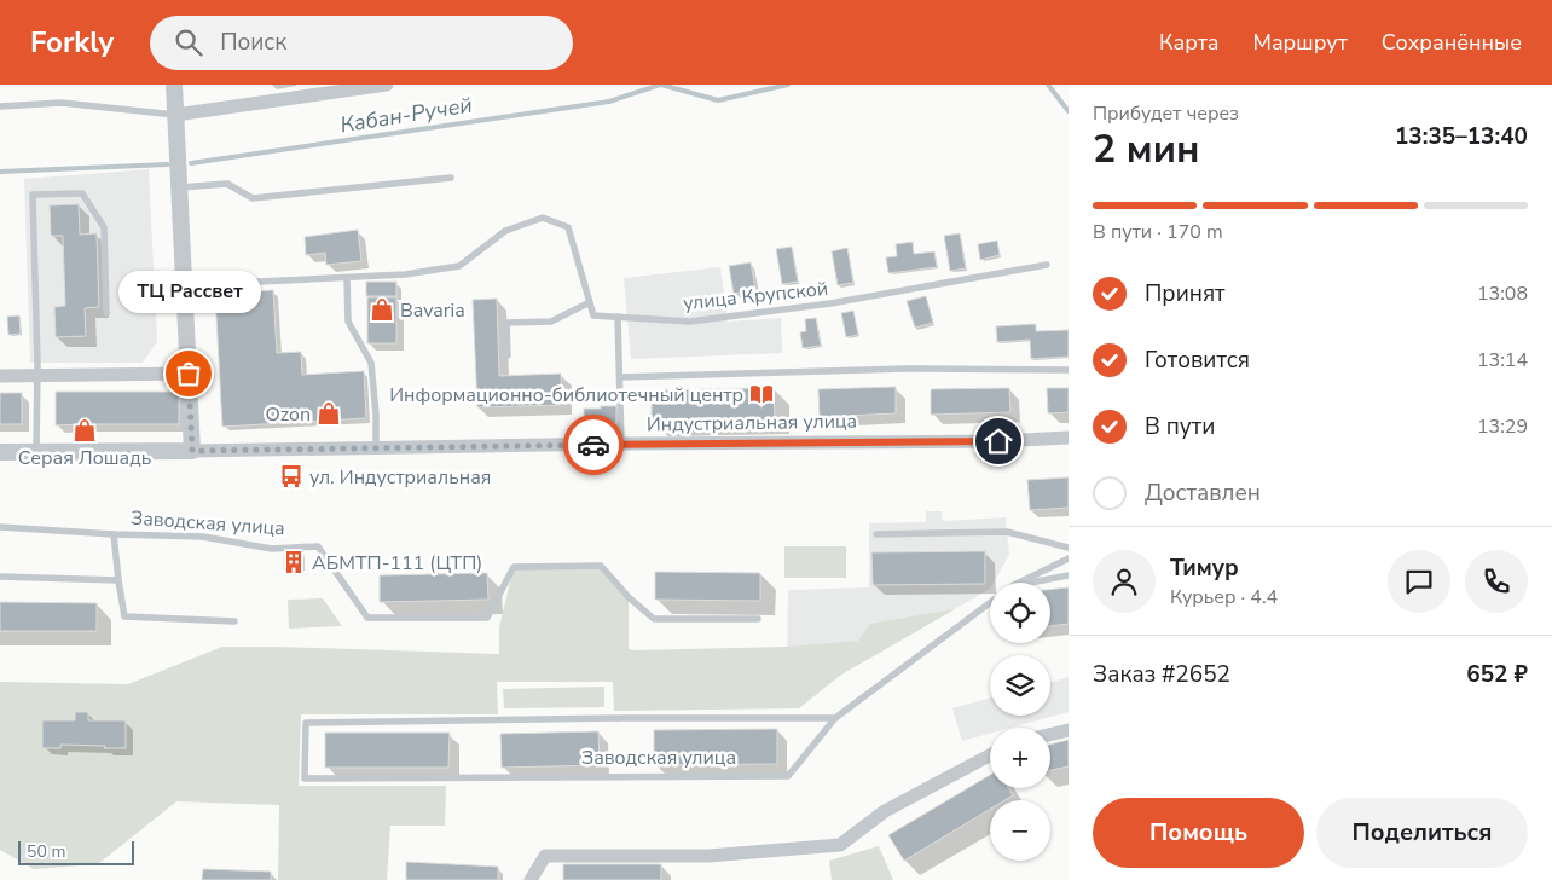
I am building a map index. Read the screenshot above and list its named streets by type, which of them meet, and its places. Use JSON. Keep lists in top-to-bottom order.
{
  "streets": {
    "street": ["Индустриальная улица"],
    "lane": ["улица Крупской", "Заводская улица"]
  },
  "water": ["Кабан-Ручей"],
  "places": {
    "shop": ["Bavaria", "Ozon", "Серая Лошадь"],
    "other": ["ТЦ Рассвет"],
    "library": ["Информационно-библиотечный центр"],
    "bus stop": ["ул. Индустриальная"],
    "building": ["АБМТП-111 (ЦТП)"]
  },
  "scale_bar": "50 m",
  "page": {
    "header": "Forkly",
    "search": "Поиск",
    "nav": ["Карта", "Маршрут", "Сохранённые"],
    "heading": ["2 мин", "Прибудет через", "13:35–13:40"],
    "panel": [
      "Тимур",
      "Курьер · 4.4",
      "Заказ #2652",
      "652 ₽"
    ],
    "bar": "В пути · 170 m",
    "list": [
      ["Принят", "13:08"],
      ["Готовится", "13:14"],
      ["В пути", "13:29"],
      "Доставлен"
    ],
    "bubble": "ТЦ Рассвет",
    "map_buttons": ["+", "−"],
    "buttons": ["Помощь", "Поделиться"],
    "scale": "50 m"
  }
}
